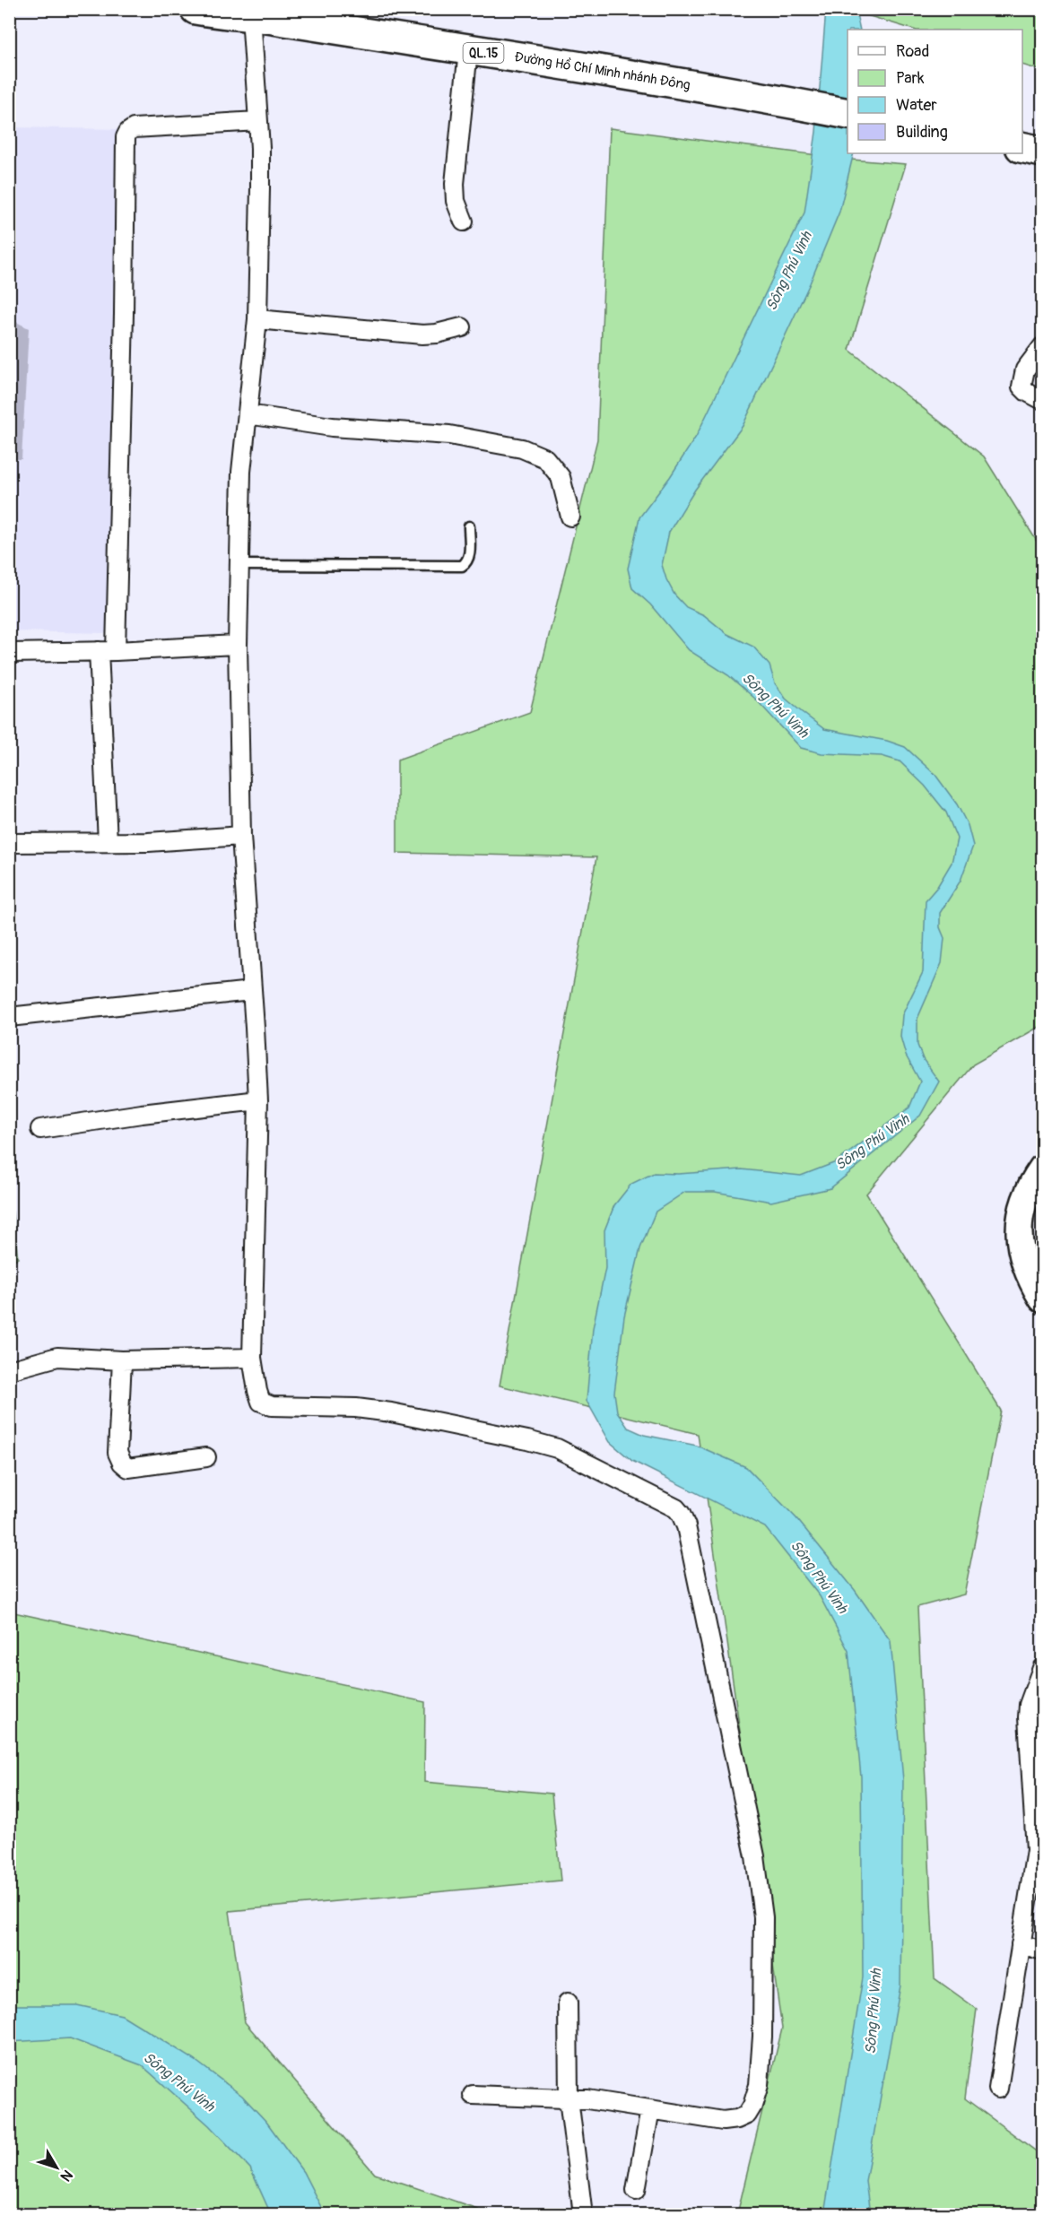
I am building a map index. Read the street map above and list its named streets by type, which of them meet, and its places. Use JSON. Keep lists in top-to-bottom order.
{
  "streets": {
    "highway": ["QL.15", "Đường Hồ Chí Minh nhánh Đông"]
  },
  "water": ["Sông Phú Vinh"],
  "legend": [
    "Road",
    "Park",
    "Water",
    "Building"
  ],
  "north": "bottom right"
}
